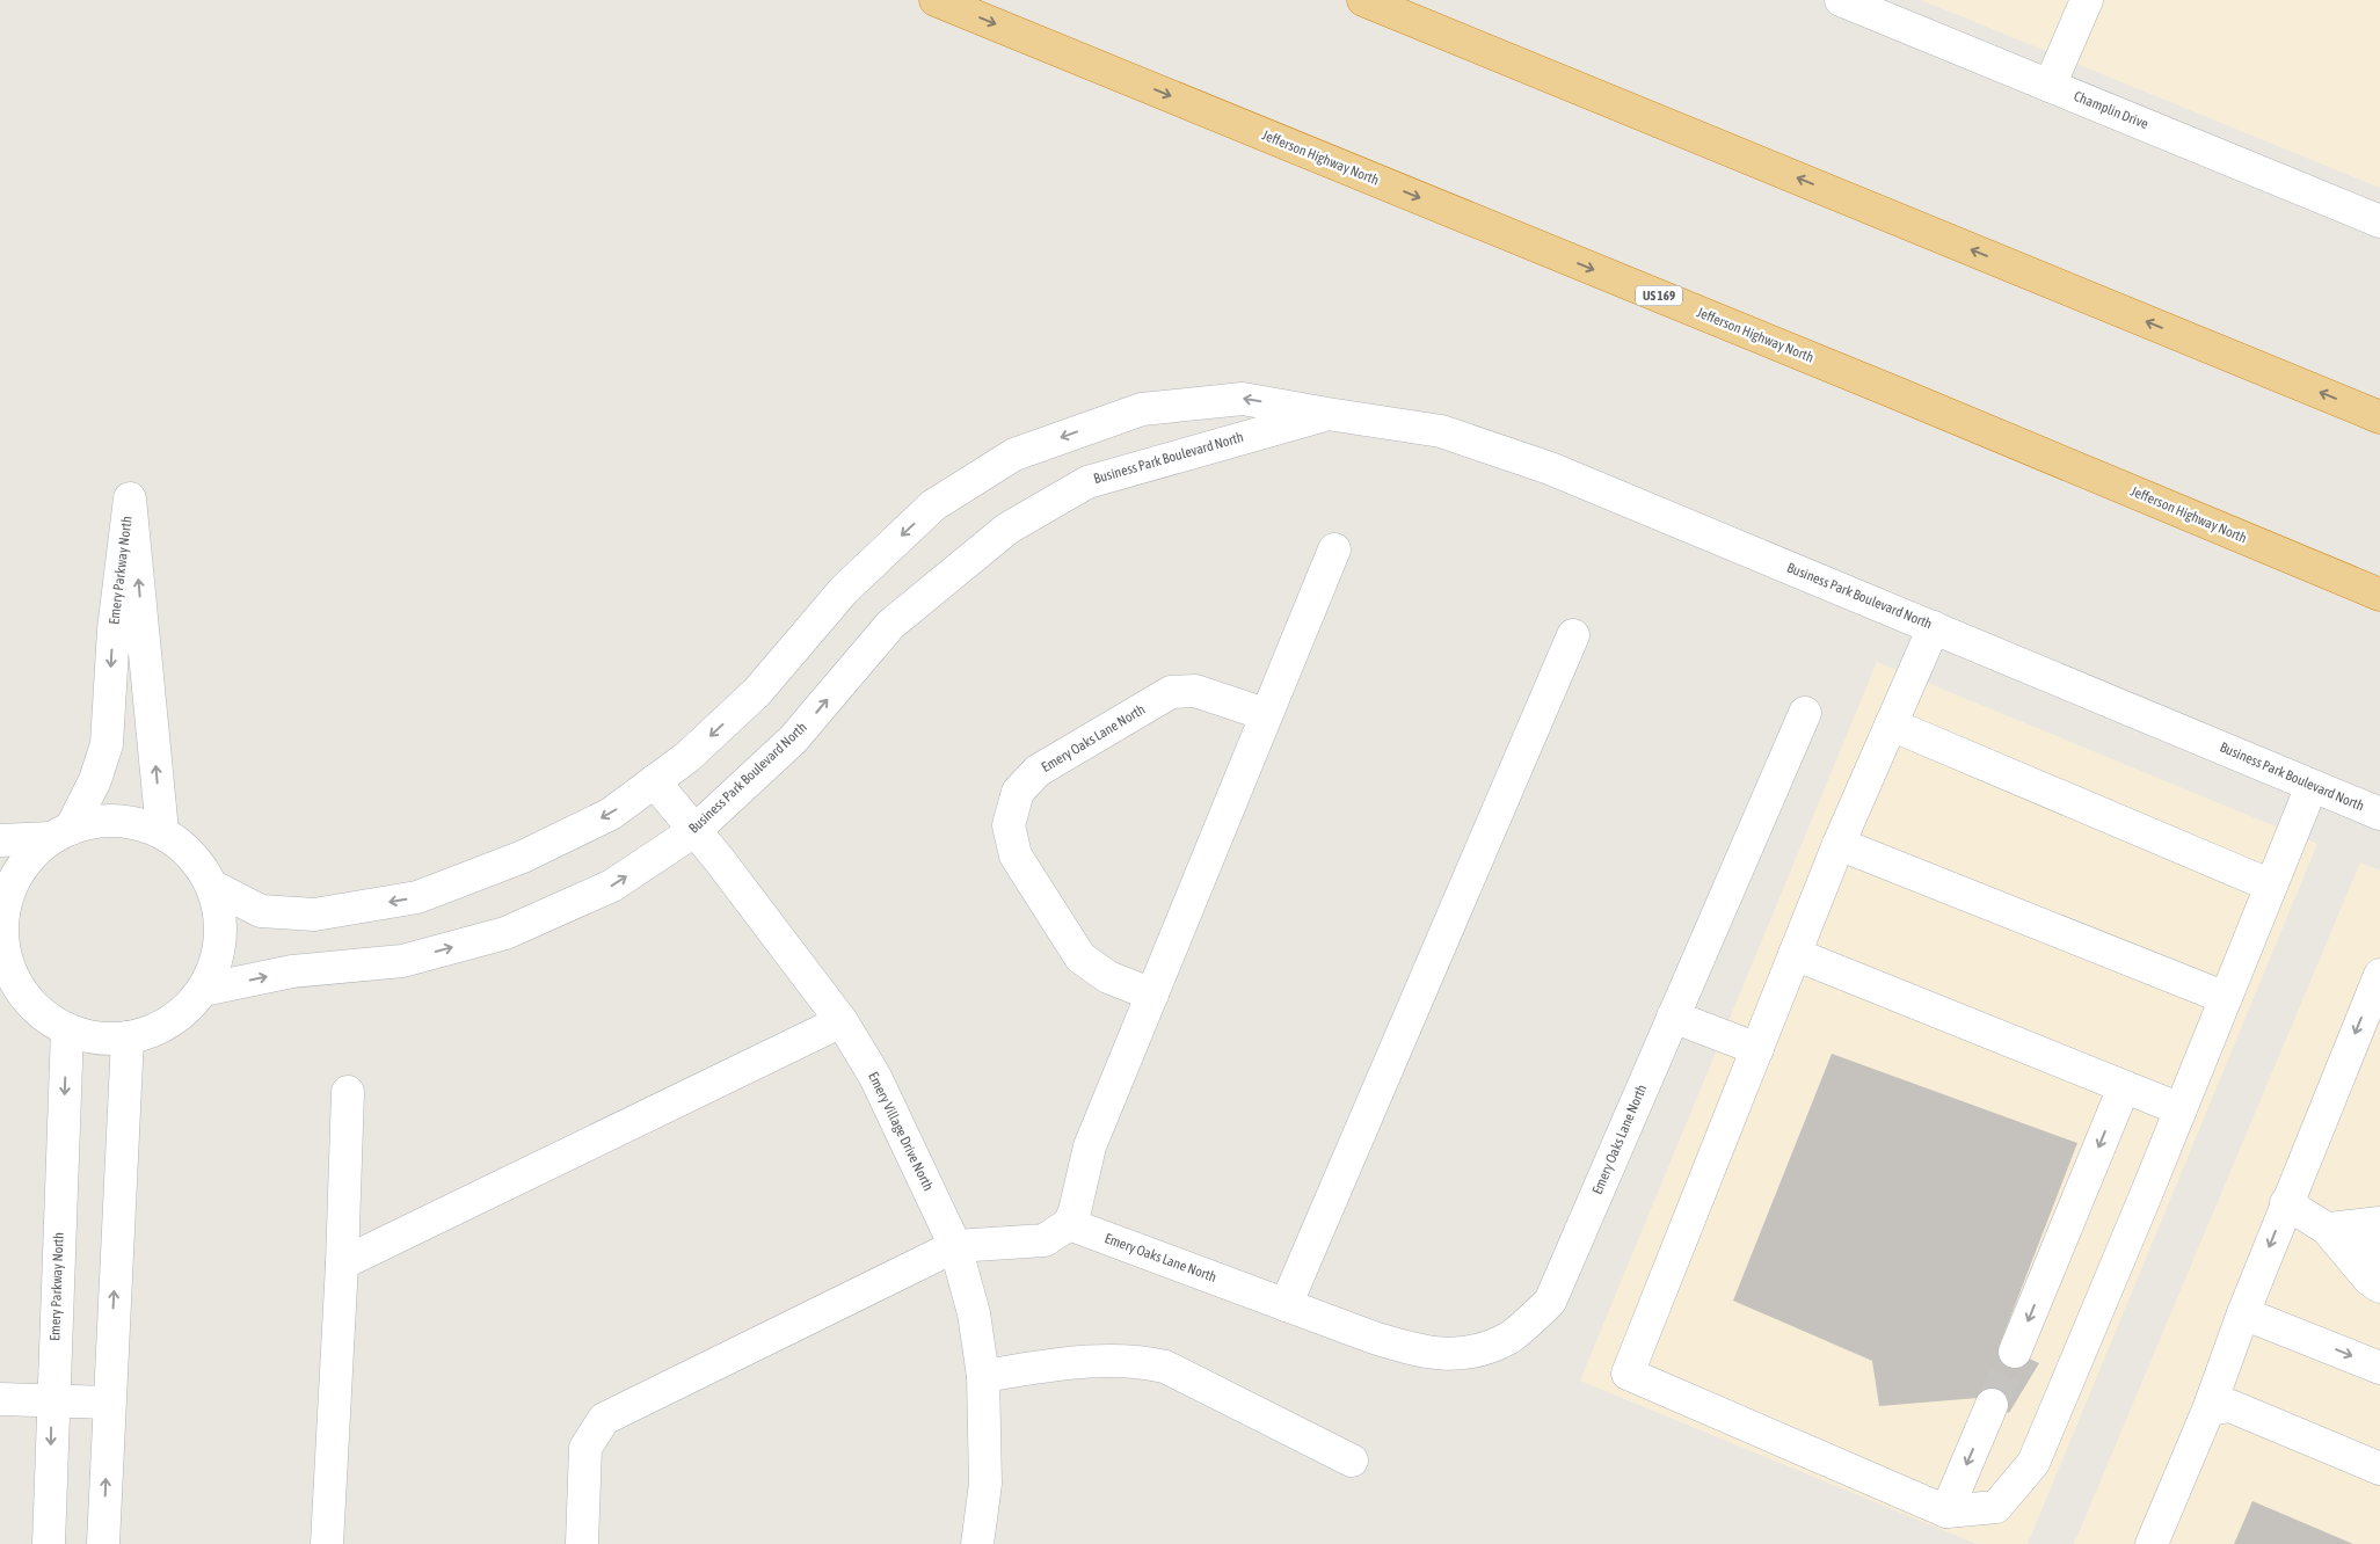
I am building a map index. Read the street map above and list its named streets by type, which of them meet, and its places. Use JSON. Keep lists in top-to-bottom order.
{
  "streets": {
    "highway": ["Jefferson Highway North", "US 169"],
    "street": [
      "Champlin Drive",
      "Business Park Boulevard North",
      "Emery Parkway North",
      "Emery Oaks Lane North",
      "Emery Village Drive North"
    ]
  },
  "crossings": [
    ["Business Park Boulevard North", "Emery Village Drive North"]
  ]
}
